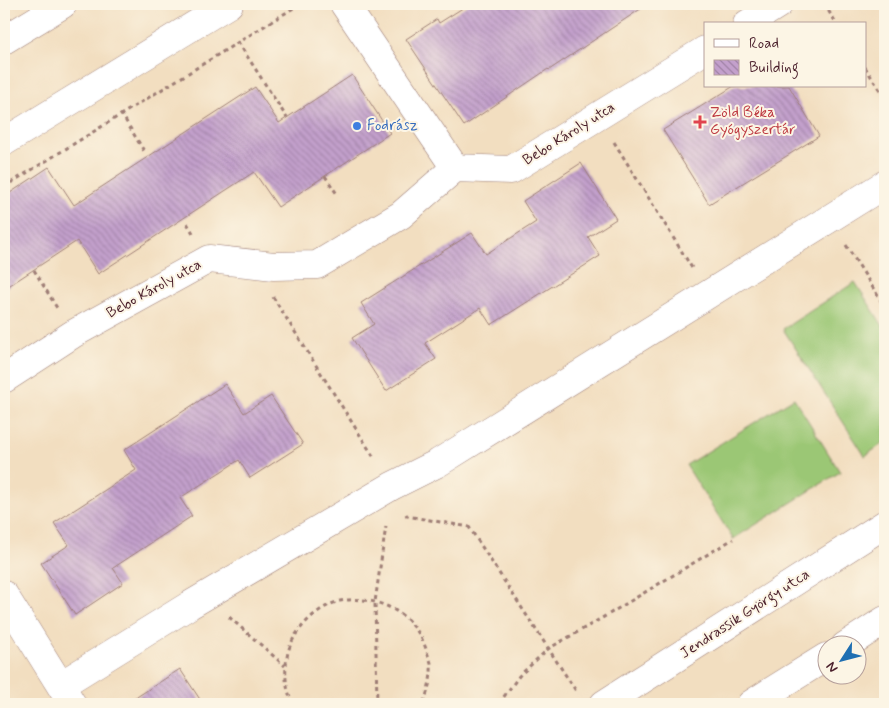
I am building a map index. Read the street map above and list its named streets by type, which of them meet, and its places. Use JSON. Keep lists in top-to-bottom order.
{
  "streets": {
    "street": ["Bebo Károly utca", "Jendrassik György utca"]
  },
  "places": {
    "health": ["Zöld Béka Gyógyszertár"],
    "other": ["Fodrász"]
  },
  "legend": ["Road", "Building"],
  "north": "bottom left"
}
